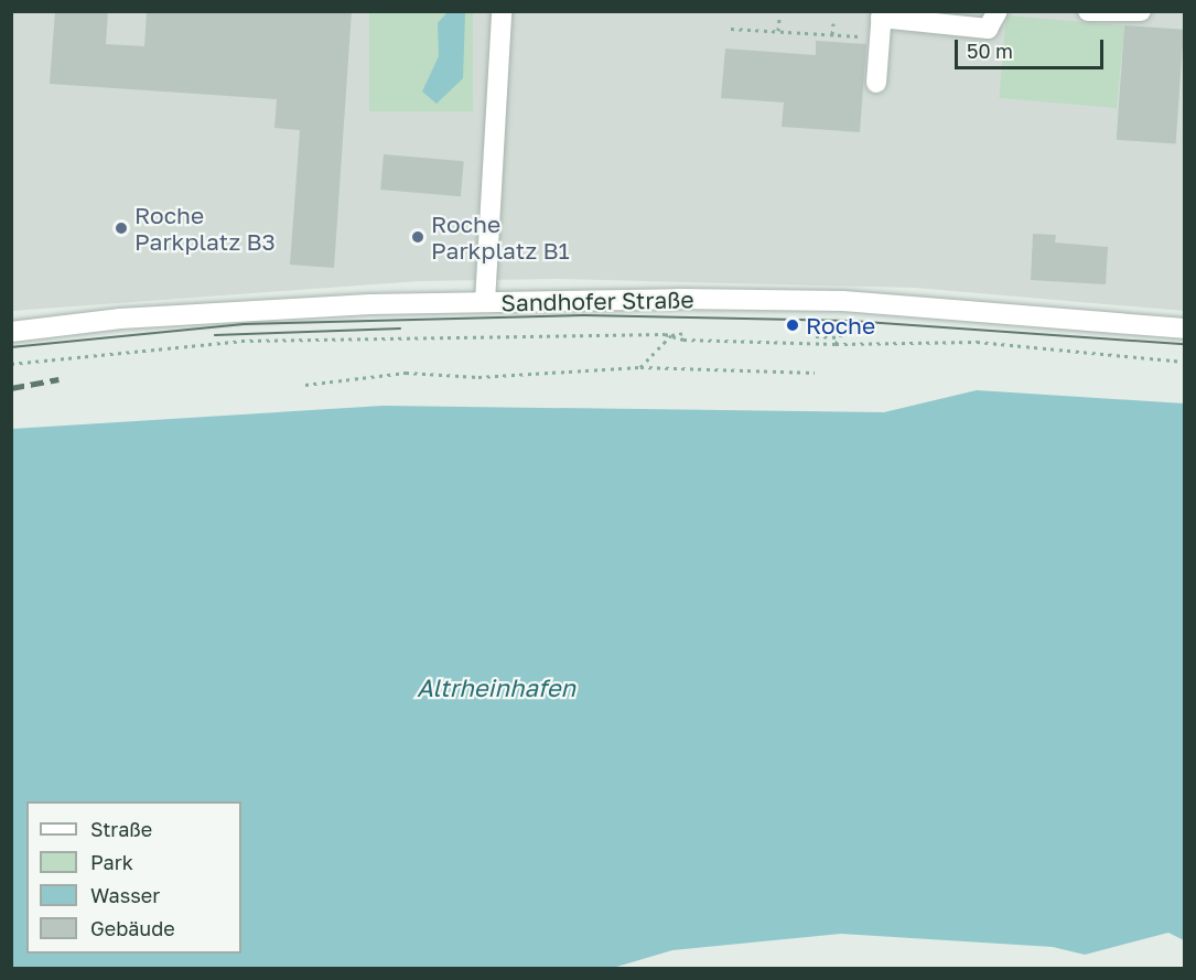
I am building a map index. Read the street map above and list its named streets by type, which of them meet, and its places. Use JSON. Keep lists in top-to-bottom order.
{
  "streets": {
    "street": ["Sandhofer Straße"]
  },
  "water": ["Altrheinhafen"],
  "places": ["Roche Parkplatz B3", "Roche Parkplatz B1", "Roche"],
  "legend": [
    "Straße",
    "Park",
    "Wasser",
    "Gebäude"
  ],
  "scale_bar": "50 m"
}
